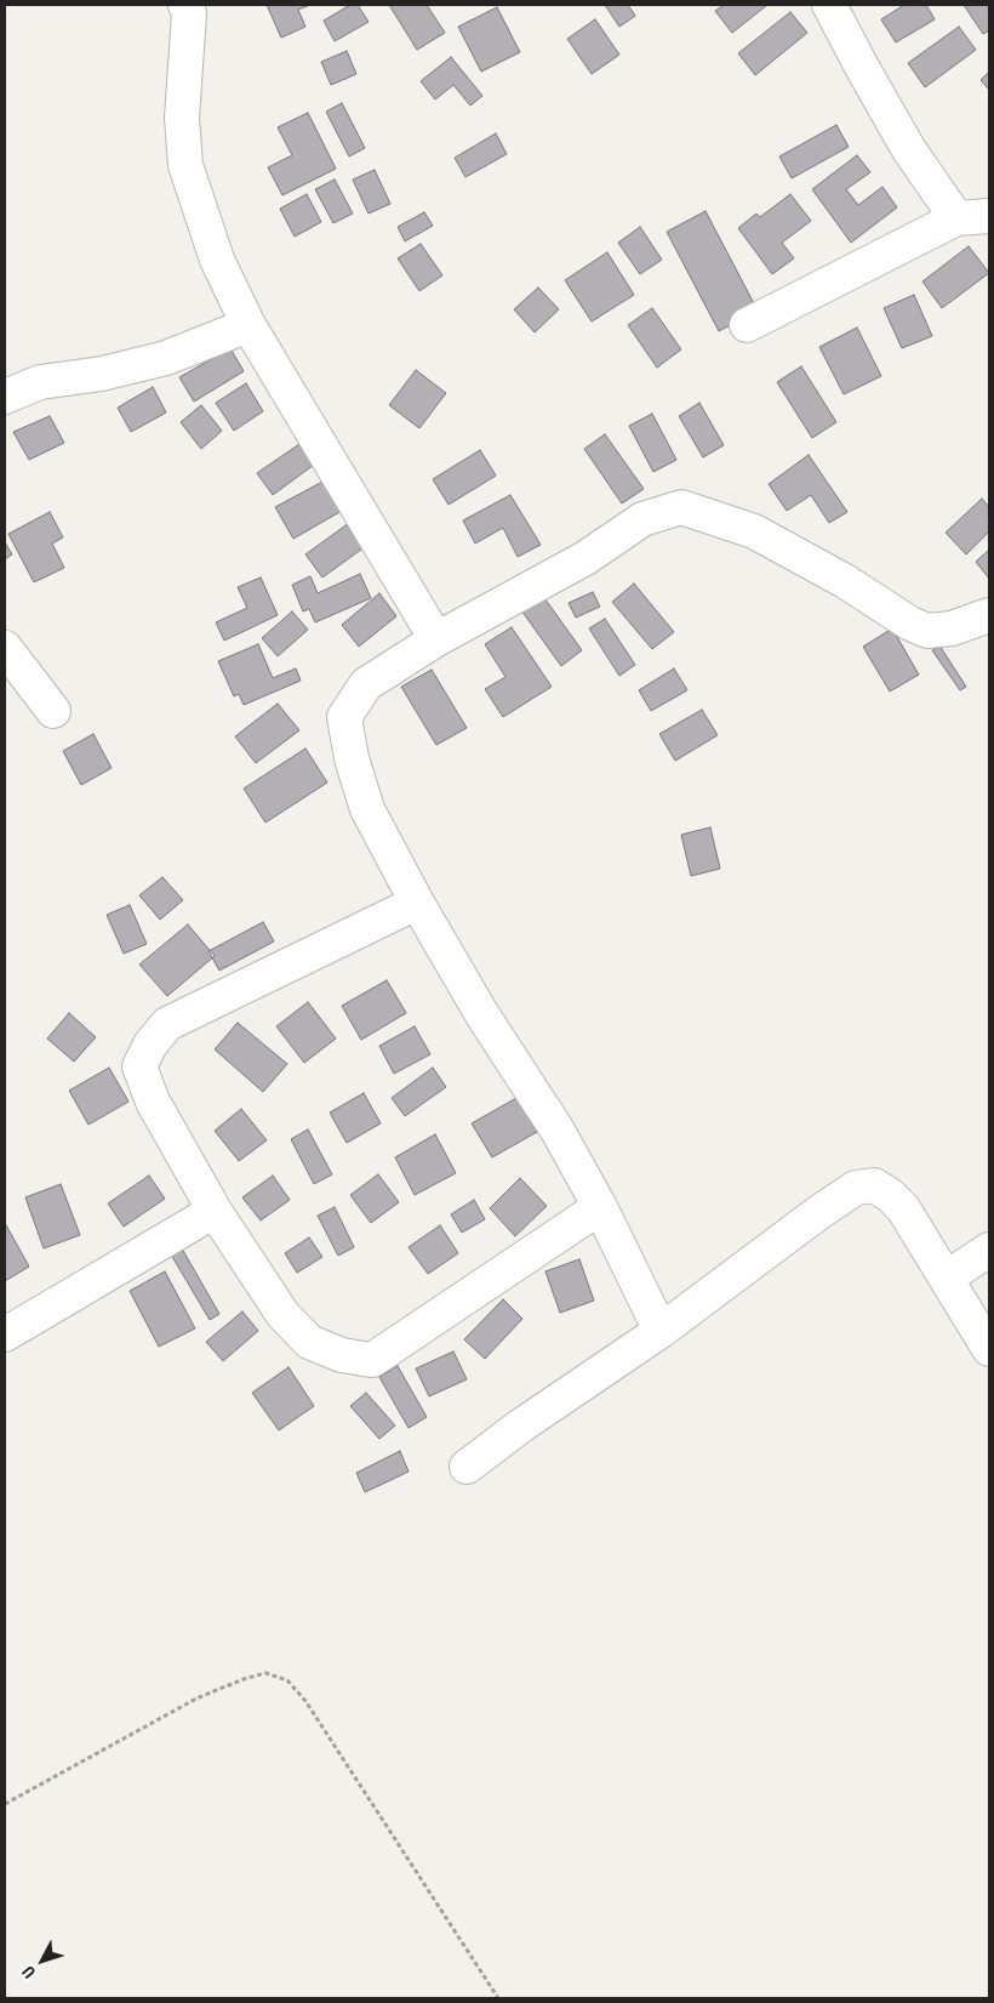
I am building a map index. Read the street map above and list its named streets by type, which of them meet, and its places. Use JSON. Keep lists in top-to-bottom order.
{
  "north": "bottom left"
}
